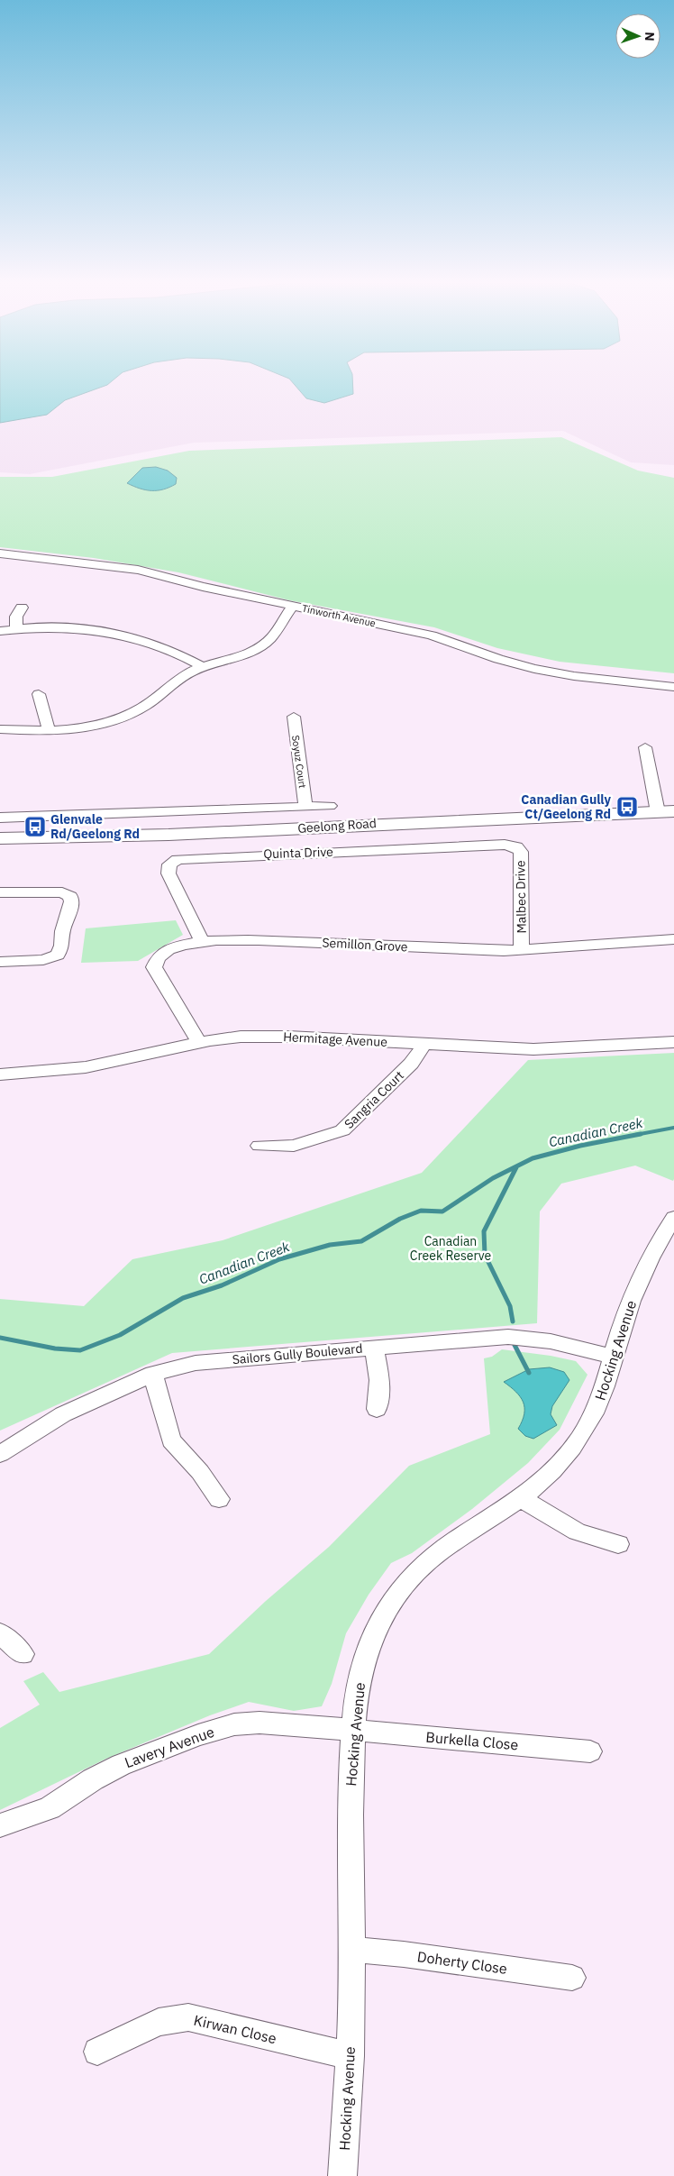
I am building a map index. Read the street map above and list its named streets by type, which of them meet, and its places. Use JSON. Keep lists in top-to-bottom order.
{
  "streets": {
    "main road": ["Geelong Road"],
    "street": [
      "Tinworth Avenue",
      "Soyuz Court",
      "Quinta Drive",
      "Malbec Drive",
      "Semillon Grove",
      "Hermitage Avenue",
      "Sangria Court",
      "Hocking Avenue",
      "Sailors Gully Boulevard",
      "Burkella Close",
      "Lavery Avenue",
      "Doherty Close",
      "Kirwan Close"
    ]
  },
  "crossings": [
    ["Soyuz Court", "Geelong Road"],
    ["Quinta Drive", "Malbec Drive"],
    ["Quinta Drive", "Semillon Grove"],
    ["Malbec Drive", "Semillon Grove"],
    ["Semillon Grove", "Hermitage Avenue"],
    ["Hermitage Avenue", "Sangria Court"],
    ["Hocking Avenue", "Sailors Gully Boulevard"],
    ["Hocking Avenue", "Burkella Close"],
    ["Hocking Avenue", "Lavery Avenue"],
    ["Hocking Avenue", "Doherty Close"],
    ["Hocking Avenue", "Kirwan Close"],
    ["Burkella Close", "Lavery Avenue"]
  ],
  "water": ["Canadian Creek"],
  "parks": ["Canadian Creek Reserve"],
  "places": {
    "bus stop": ["Canadian Gully Ct/Geelong Rd", "Glenvale Rd/Geelong Rd"]
  },
  "north": "right"
}
